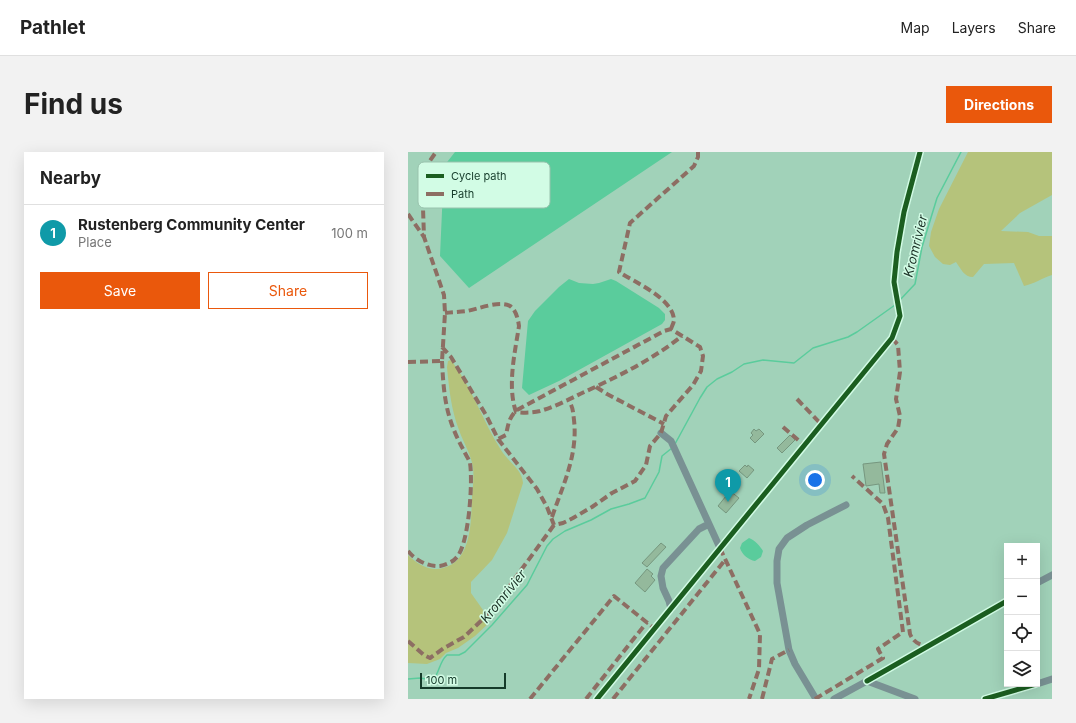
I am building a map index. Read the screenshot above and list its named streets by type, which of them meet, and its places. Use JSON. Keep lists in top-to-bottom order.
{
  "water": ["Kromrivier"],
  "legend": ["Cycle path", "Path"],
  "scale_bar": "100 m",
  "page": {
    "header": "Pathlet",
    "nav": ["Map", "Layers", "Share"],
    "buttons": [
      "Directions",
      ["Save", "Share"]
    ],
    "title": "Find us",
    "heading": "Nearby",
    "list": [
      {
        "mark": "1",
        "name": "Rustenberg Community Center",
        "note": "Place",
        "value": "100 m"
      }
    ],
    "pins": "1",
    "map_buttons": ["+", "−"],
    "scale": "100 m"
  }
}
